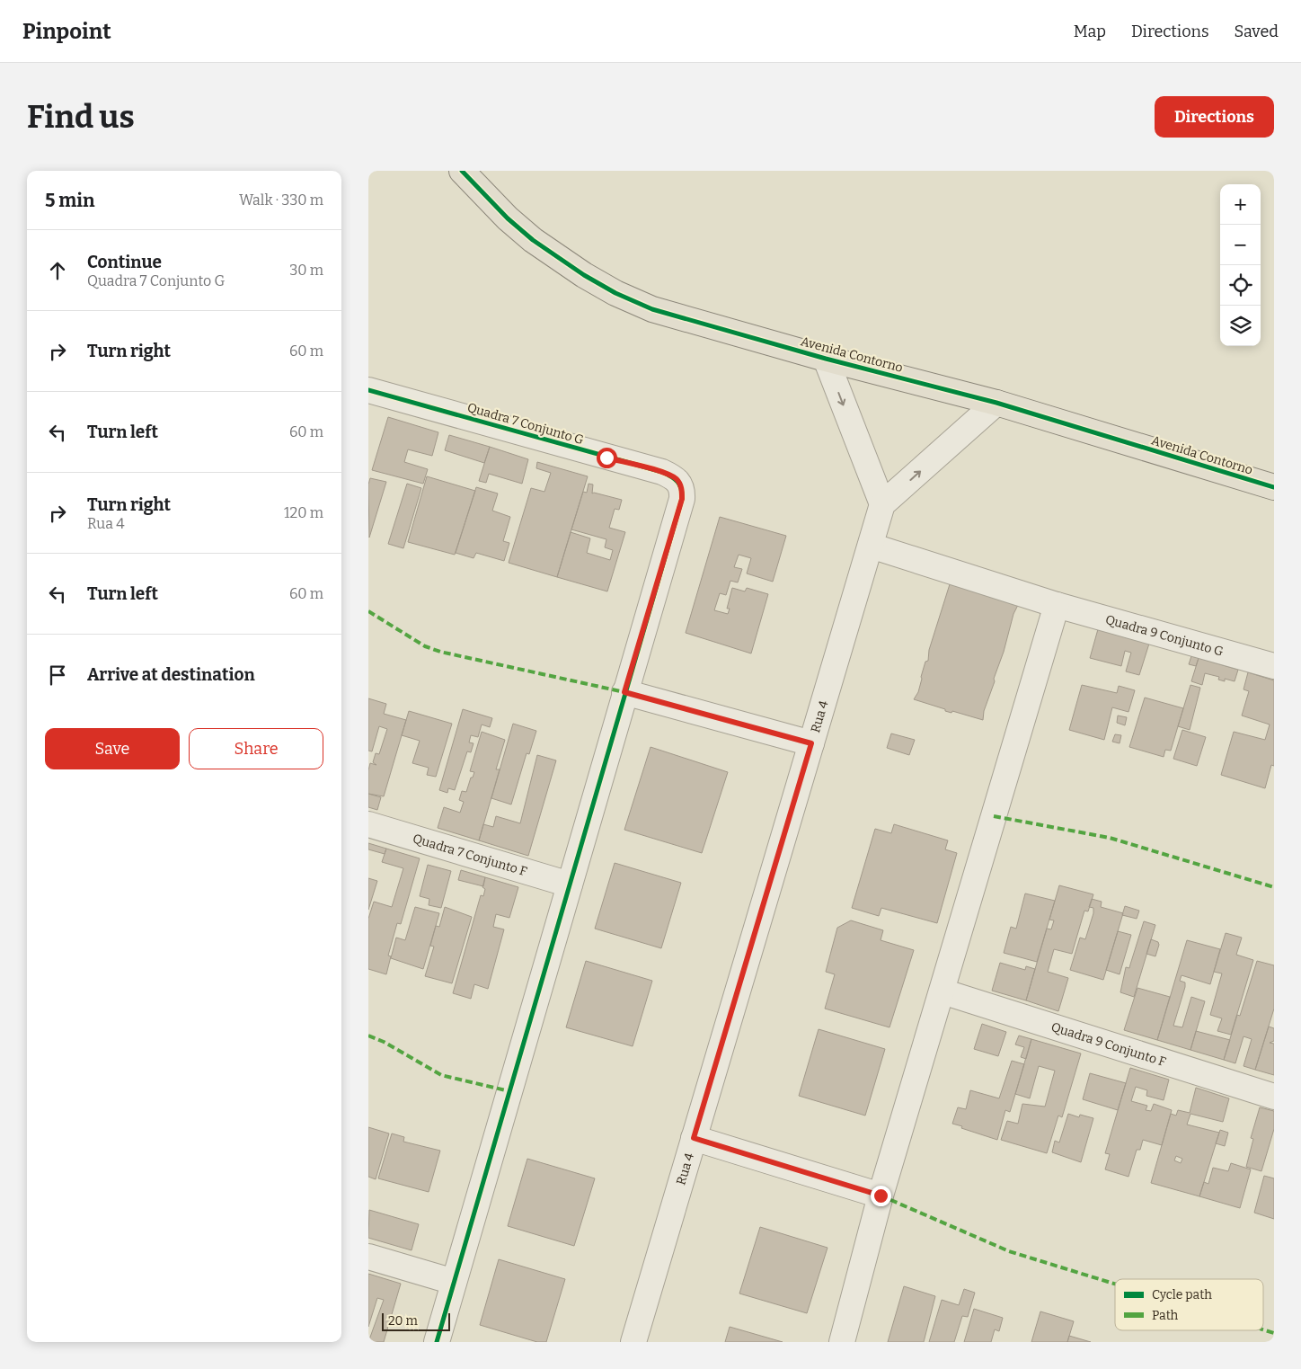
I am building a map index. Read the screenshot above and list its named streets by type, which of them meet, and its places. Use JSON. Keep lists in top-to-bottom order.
{
  "streets": {
    "main road": ["Avenida Contorno"],
    "street": [
      "Quadra 7 Conjunto G",
      "Quadra 9 Conjunto G",
      "Rua 4",
      "Quadra 7 Conjunto F",
      "Quadra 9 Conjunto F"
    ]
  },
  "crossings": [
    ["Quadra 9 Conjunto G", "Rua 4"]
  ],
  "legend": ["Cycle path", "Path"],
  "scale_bar": "20 m",
  "page": {
    "header": "Pinpoint",
    "nav": ["Map", "Directions", "Saved"],
    "buttons": [
      "Directions",
      ["Save", "Share"]
    ],
    "title": "Find us",
    "heading": ["5 min", "Walk · 330 m"],
    "map_buttons": ["+", "−"],
    "list": [
      ["Continue", "Quadra 7 Conjunto G", "30 m"],
      ["Turn right", "60 m"],
      ["Turn left", "60 m"],
      ["Turn right", "Rua 4", "120 m"],
      ["Turn left", "60 m"],
      "Arrive at destination"
    ],
    "scale": "20 m"
  }
}
